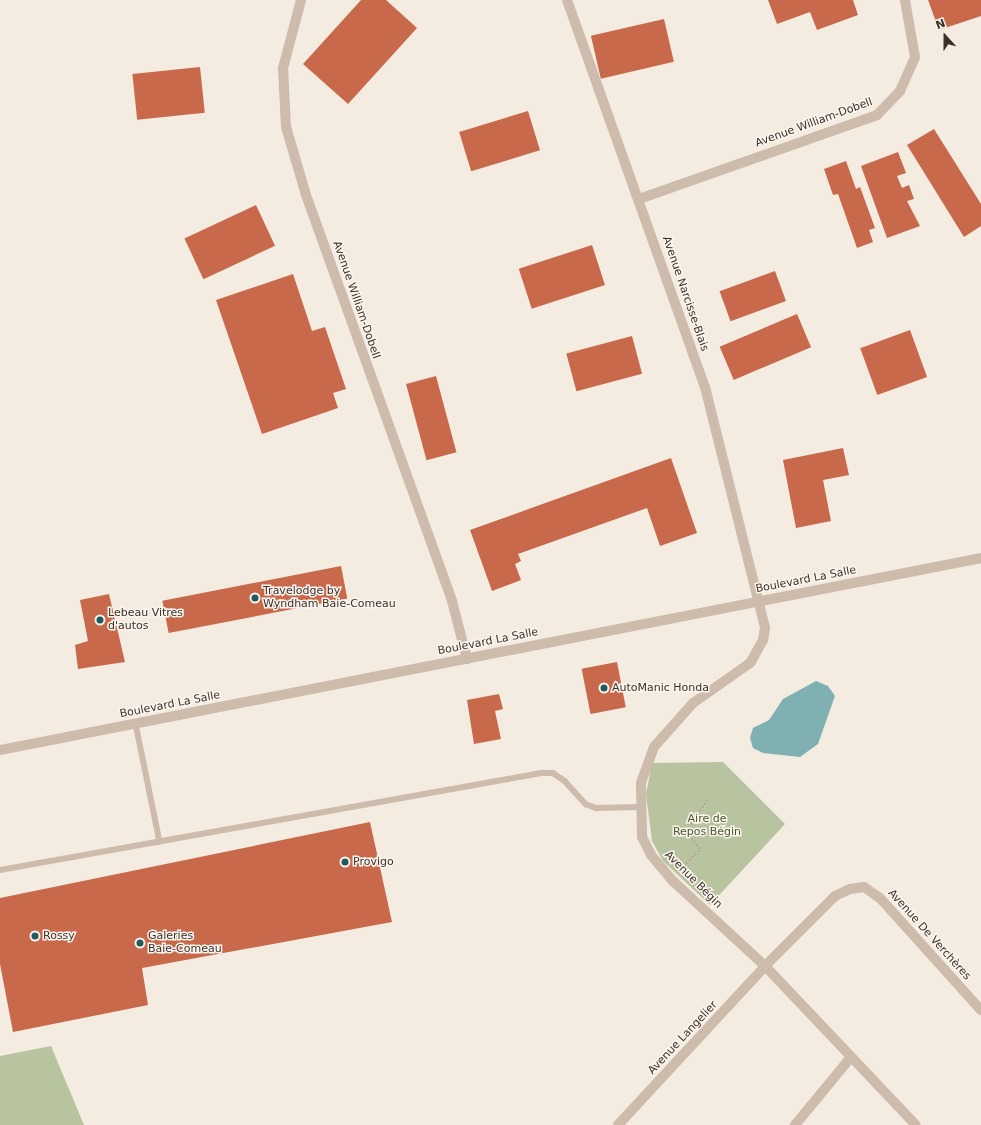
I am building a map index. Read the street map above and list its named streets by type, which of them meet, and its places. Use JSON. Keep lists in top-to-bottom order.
{
  "streets": {
    "street": [
      "Avenue William-Dobell",
      "Avenue Narcisse-Blais",
      "Boulevard La Salle",
      "Avenue Bégin",
      "Avenue De Verchères",
      "Avenue Langelier"
    ]
  },
  "crossings": [
    ["Avenue William-Dobell", "Avenue Narcisse-Blais"],
    ["Avenue William-Dobell", "Boulevard La Salle"],
    ["Avenue Narcisse-Blais", "Boulevard La Salle"],
    ["Avenue Narcisse-Blais", "Avenue Bégin"],
    ["Boulevard La Salle", "Avenue Bégin"],
    ["Avenue Bégin", "Avenue De Verchères"],
    ["Avenue Bégin", "Avenue Langelier"],
    ["Avenue De Verchères", "Avenue Langelier"]
  ],
  "parks": ["Aire de Repos Bégin"],
  "places": [
    "Travelodge by Wyndham Baie-Comeau",
    "Lebeau Vitres d'autos",
    "AutoManic Honda",
    "Provigo",
    "Rossy",
    "Galeries Baie-Comeau"
  ],
  "north": "top"
}
